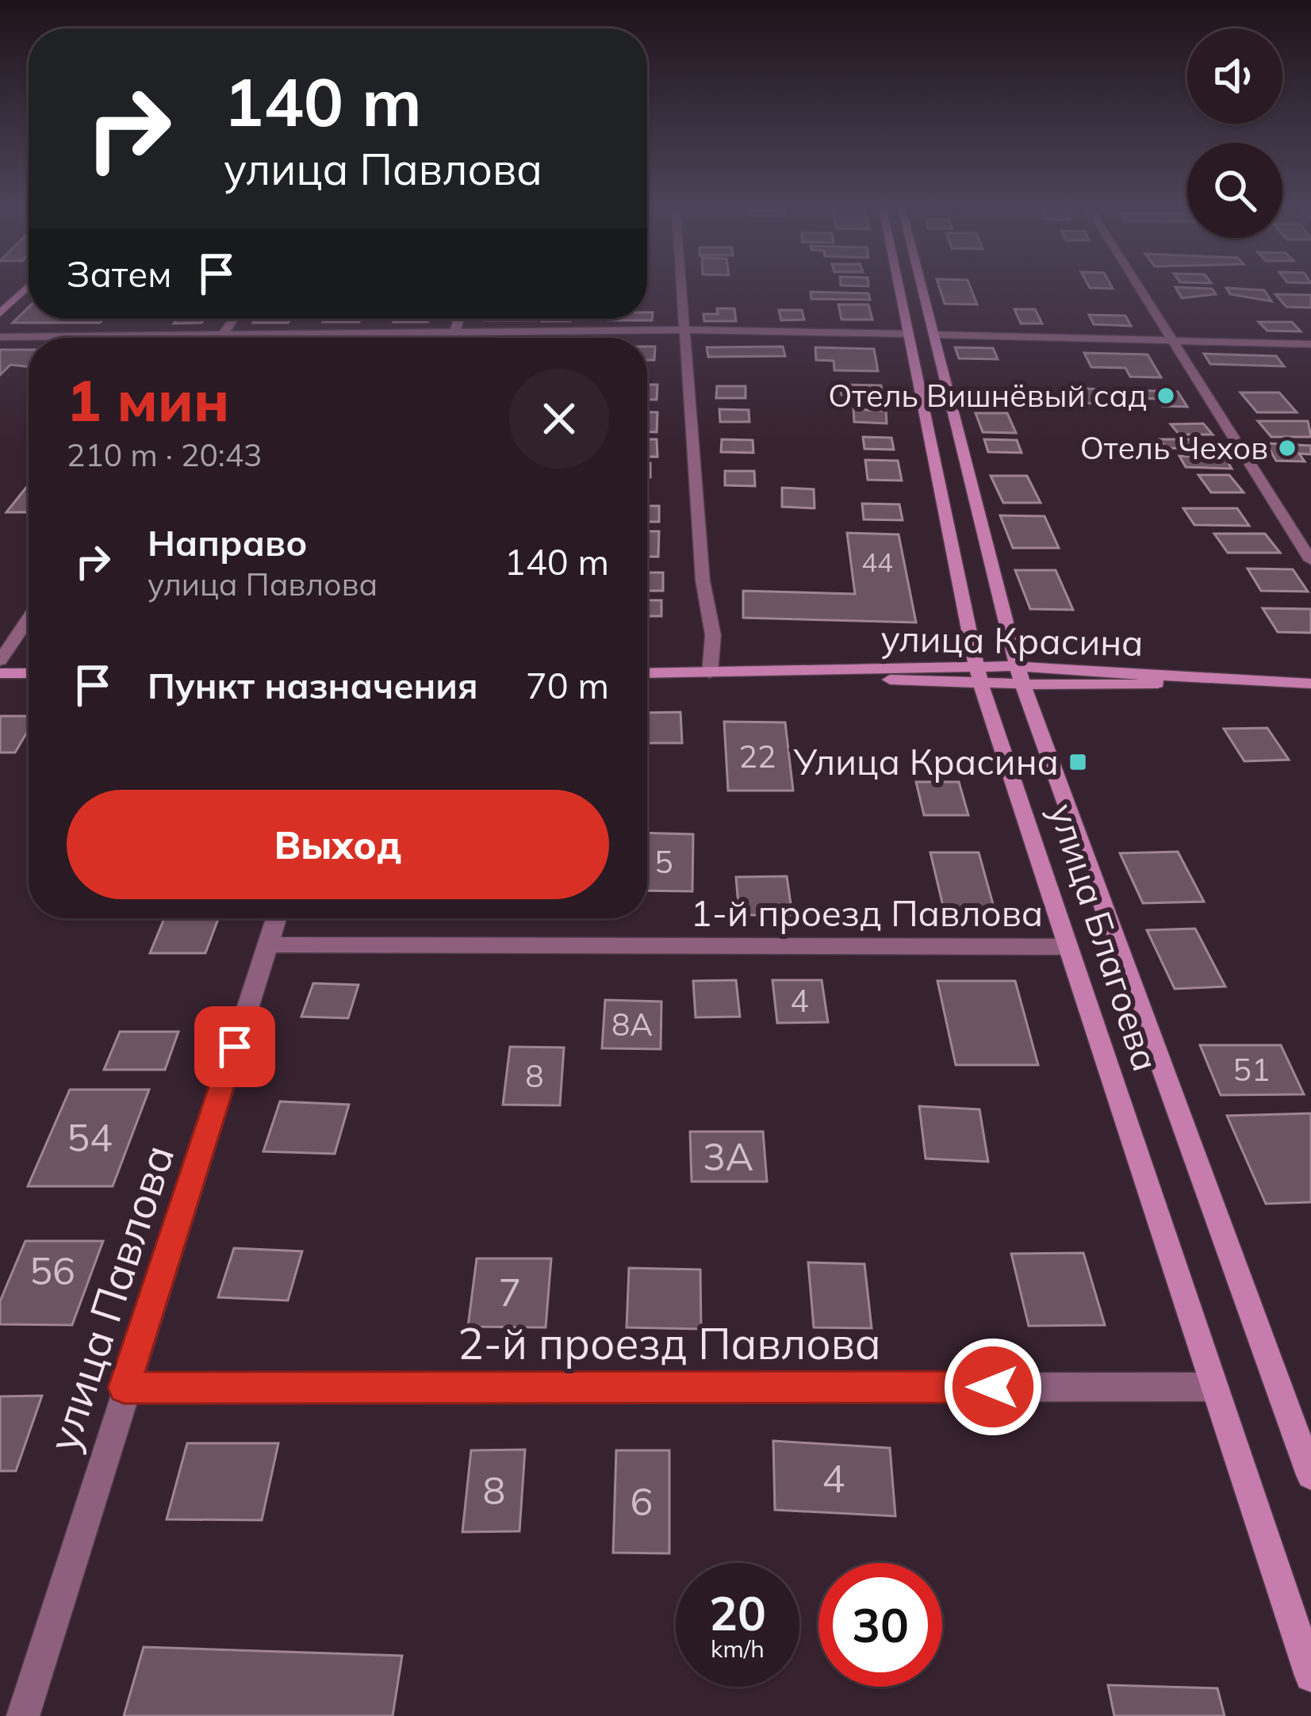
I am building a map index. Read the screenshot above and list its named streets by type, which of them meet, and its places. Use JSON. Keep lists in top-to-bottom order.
{
  "streets": {
    "main road": ["улица Красина", "улица Благоева"],
    "street": ["1-й проезд Павлова", "улица Павлова", "2-й проезд Павлова"]
  },
  "crossings": [
    ["улица Красина", "улица Благоева"],
    ["1-й проезд Павлова", "улица Благоева"],
    ["1-й проезд Павлова", "улица Павлова"],
    ["улица Благоева", "2-й проезд Павлова"],
    ["улица Павлова", "2-й проезд Павлова"]
  ],
  "places": {
    "other": ["Отель Вишнёвый сад", "Отель Чехов"],
    "transit": ["Улица Красина"]
  },
  "house_numbers": [
    "44",
    "22",
    "5",
    "4",
    "8А",
    "51",
    "8",
    "54",
    "3А",
    "56",
    "7",
    "4",
    "8",
    "6"
  ],
  "page": {
    "turn": ["140 m", "улица Павлова"],
    "then": "Затем",
    "heading": ["1 мин", "210 m · 20:43"],
    "list": [
      {
        "name": "Направо",
        "note": "улица Павлова",
        "value": "140 m"
      },
      {
        "name": "Пункт назначения",
        "value": "70 m"
      }
    ],
    "buttons": "Выход",
    "speed": "20 km/h",
    "limit": "30"
  }
}
